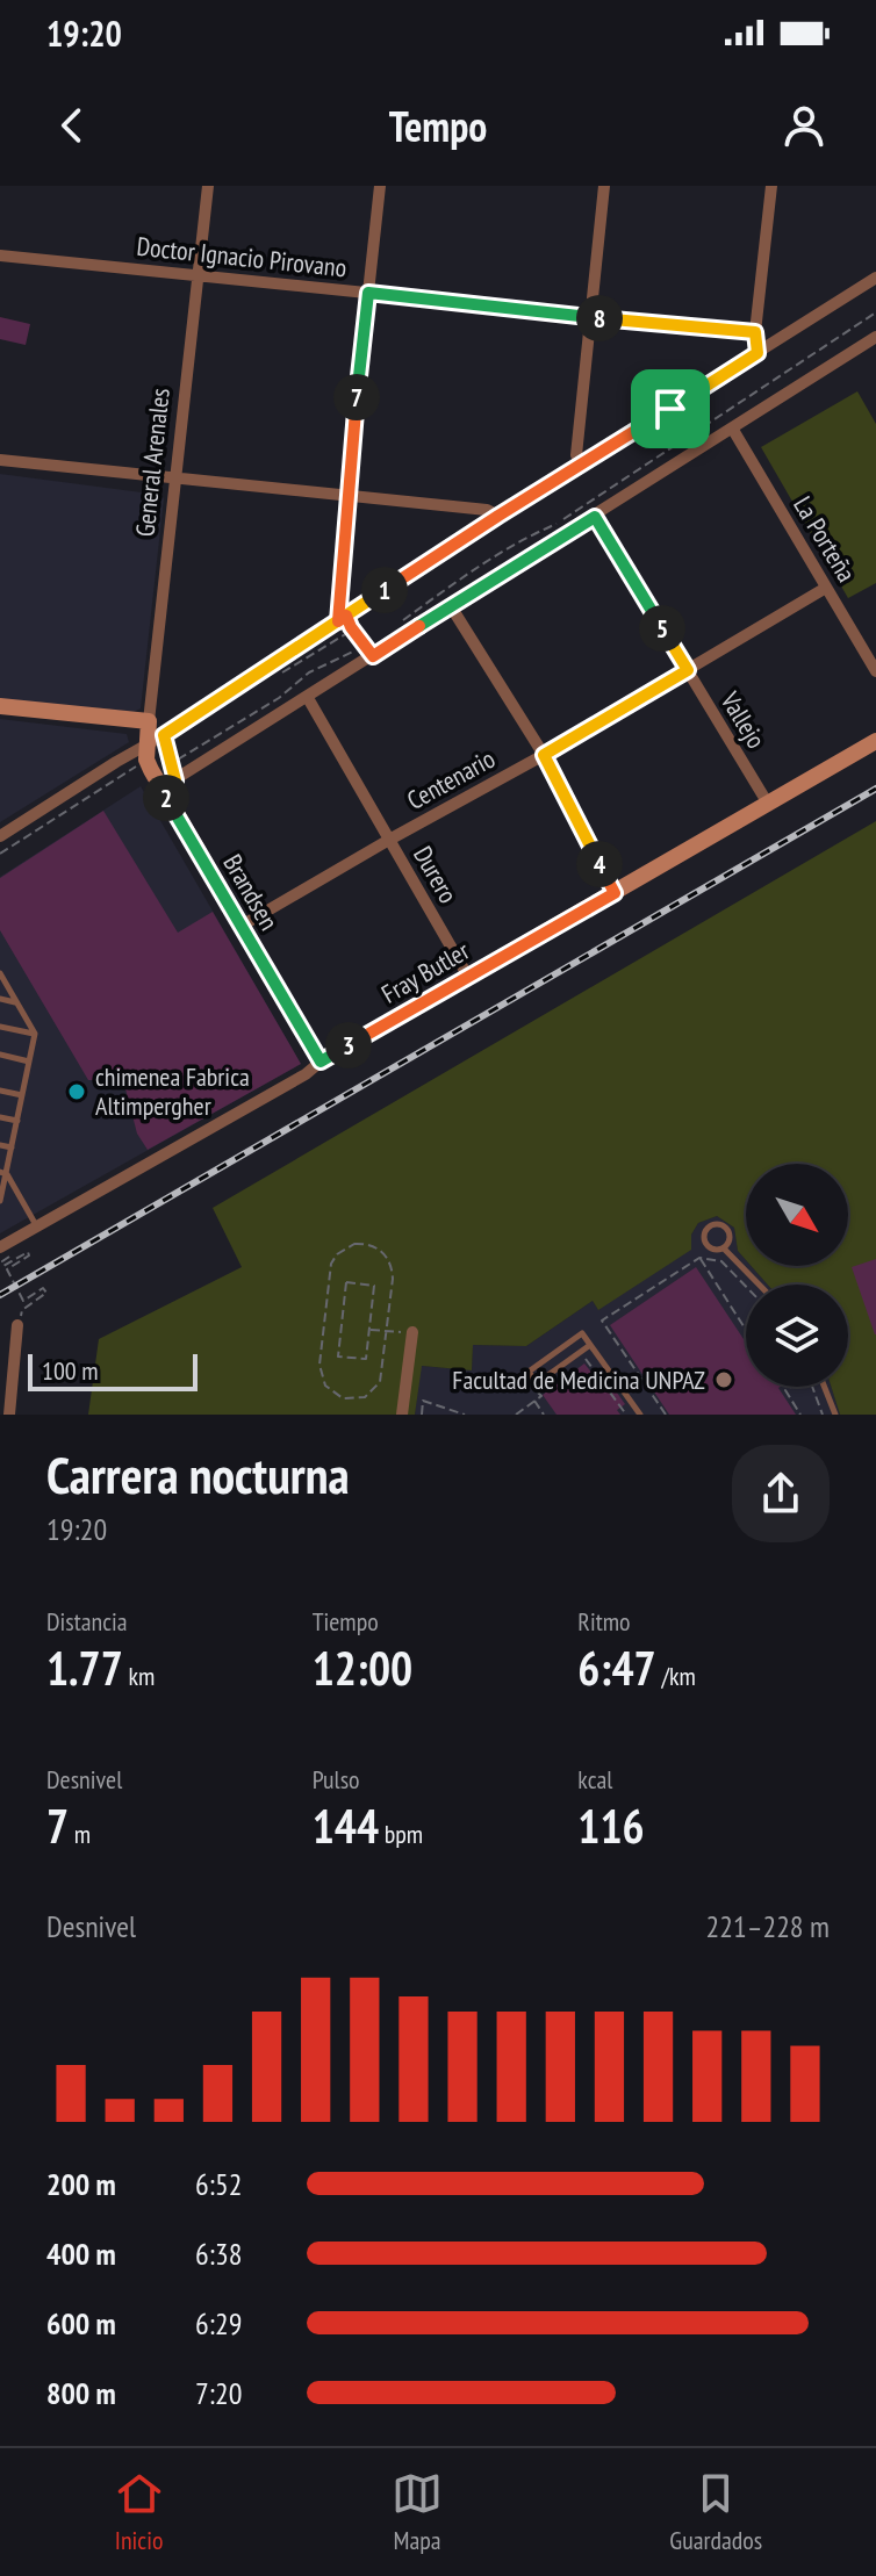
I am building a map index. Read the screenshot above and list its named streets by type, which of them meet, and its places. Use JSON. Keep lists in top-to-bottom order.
{
  "streets": {
    "street": [
      "Doctor Ignacio Pirovano",
      "General Arenales",
      "La Porteña",
      "Vallejo",
      "Centenario",
      "Durero",
      "Brandsen",
      "Fray Butler"
    ]
  },
  "crossings": [
    ["Doctor Ignacio Pirovano", "General Arenales"],
    ["General Arenales", "Brandsen"],
    ["La Porteña", "Centenario"],
    ["Vallejo", "Centenario"],
    ["Vallejo", "Fray Butler"],
    ["Centenario", "Durero"],
    ["Centenario", "Brandsen"],
    ["Durero", "Fray Butler"],
    ["Brandsen", "Fray Butler"]
  ],
  "places": ["chimenea Fabrica Altimpergher", "Facultad de Medicina UNPAZ"],
  "scale_bar": "100 m",
  "north": "bottom right",
  "page": {
    "status": "19:20",
    "header": "Tempo",
    "pins": [
      "8",
      "7",
      "1",
      "5",
      "2",
      "4",
      "3"
    ],
    "scale": "100 m",
    "heading": ["Carrera nocturna", "19:20"],
    "stats": [
      ["Distancia", "1.77 km"],
      ["Tiempo", "12:00"],
      ["Ritmo", "6:47 /km"],
      ["Desnivel", "7 m"],
      ["Pulso", "144 bpm"],
      ["kcal", "116"]
    ],
    "chart": ["Desnivel", "221–228 m"],
    "list": [
      {
        "name": "200 m",
        "note": "6:52"
      },
      {
        "name": "400 m",
        "note": "6:38"
      },
      {
        "name": "600 m",
        "note": "6:29"
      },
      {
        "name": "800 m",
        "note": "7:20"
      }
    ],
    "tabs": ["Inicio", "Mapa", "Guardados"]
  }
}
